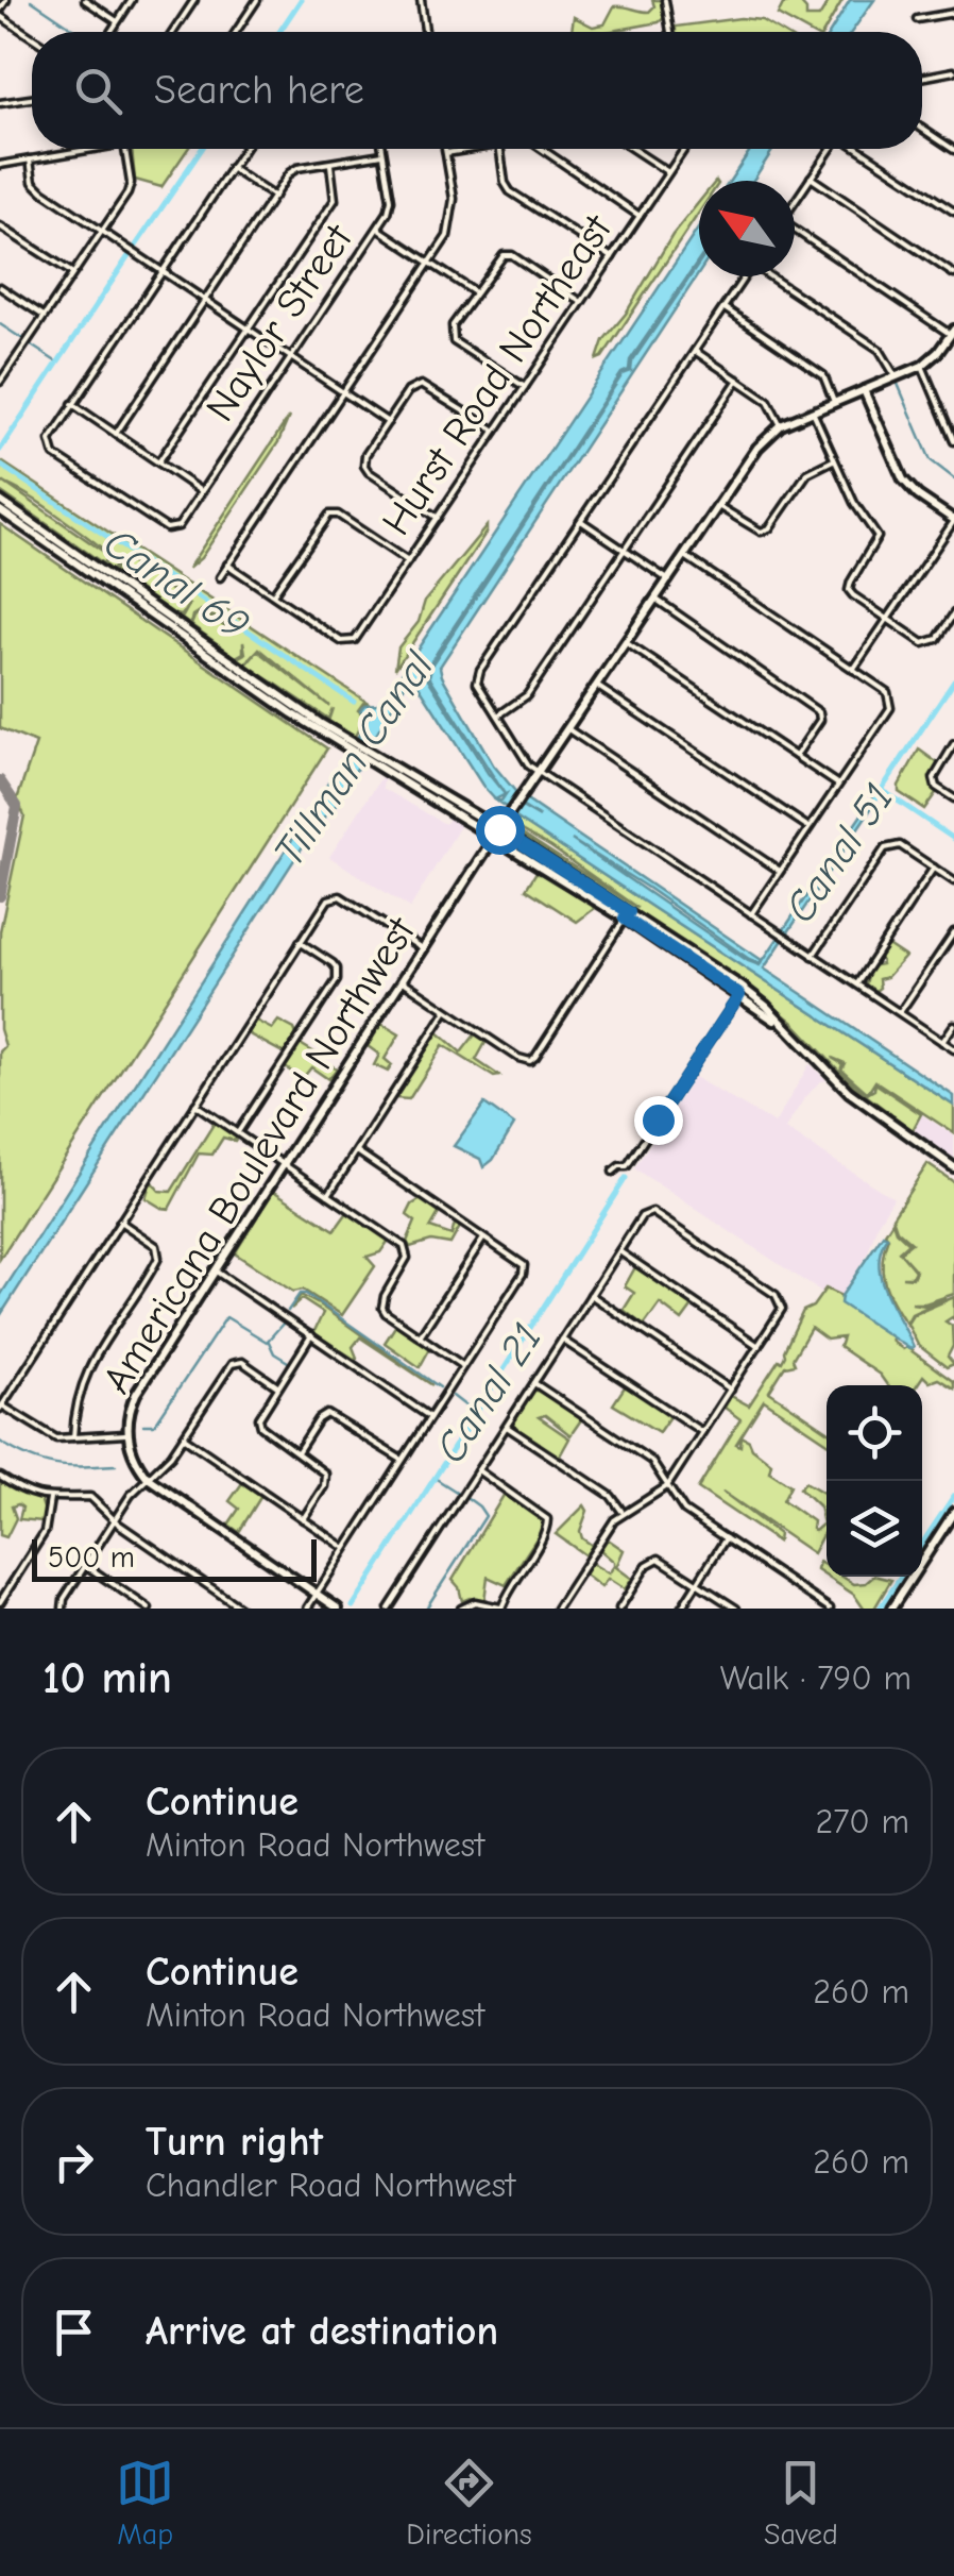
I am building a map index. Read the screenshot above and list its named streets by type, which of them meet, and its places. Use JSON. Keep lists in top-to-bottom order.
{
  "streets": {
    "main road": ["Americana Boulevard Northwest"],
    "street": ["Naylor Street", "Hurst Road Northeast"]
  },
  "water": [
    "Canal 69",
    "Tillman Canal",
    "Canal 51",
    "Canal 21"
  ],
  "scale_bar": "500 m",
  "north": "top left",
  "page": {
    "search": "Search here",
    "scale": "500 m",
    "heading": ["10 min", "Walk · 790 m"],
    "list": [
      ["Continue", "Minton Road Northwest", "270 m"],
      ["Continue", "Minton Road Northwest", "260 m"],
      ["Turn right", "Chandler Road Northwest", "260 m"],
      "Arrive at destination"
    ],
    "nav": ["Map", "Directions", "Saved"]
  }
}
